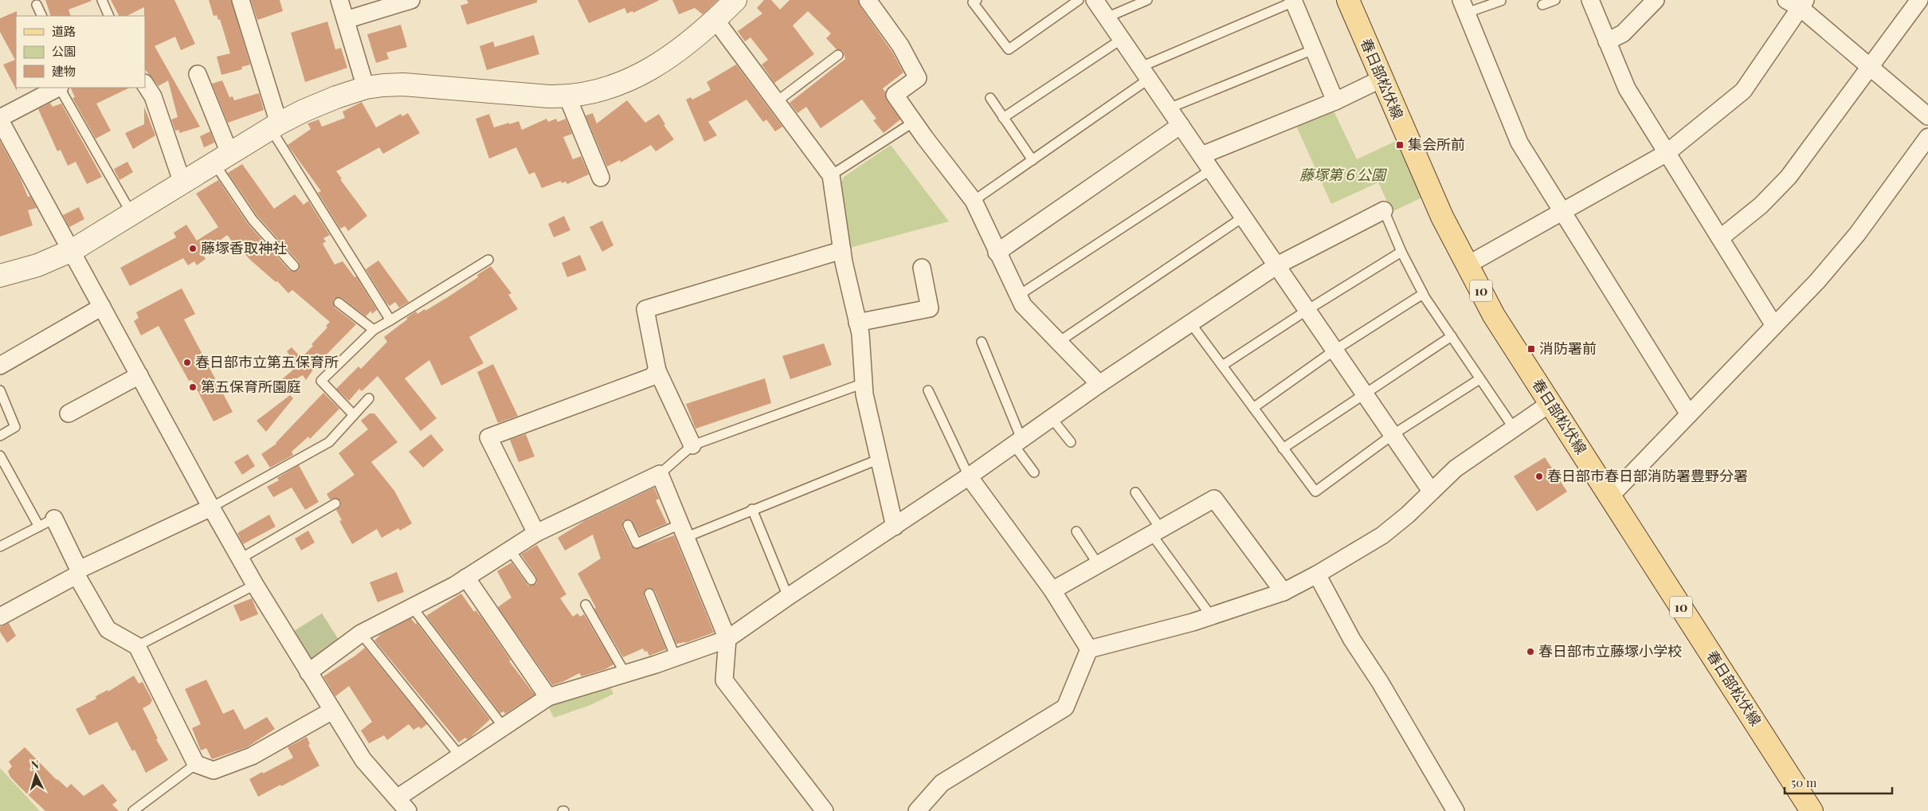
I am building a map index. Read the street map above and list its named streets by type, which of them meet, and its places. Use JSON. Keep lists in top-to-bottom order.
{
  "streets": {
    "main road": ["春日部松伏線", "10"]
  },
  "parks": ["藤塚第６公園"],
  "places": {
    "transit": ["集会所前", "消防署前"],
    "other": [
      "藤塚香取神社",
      "春日部市立第五保育所",
      "第五保育所園庭",
      "春日部市春日部消防署豊野分署",
      "春日部市立藤塚小学校"
    ]
  },
  "legend": ["道路", "公園", "建物"],
  "scale_bar": "50 m",
  "north": "top"
}
